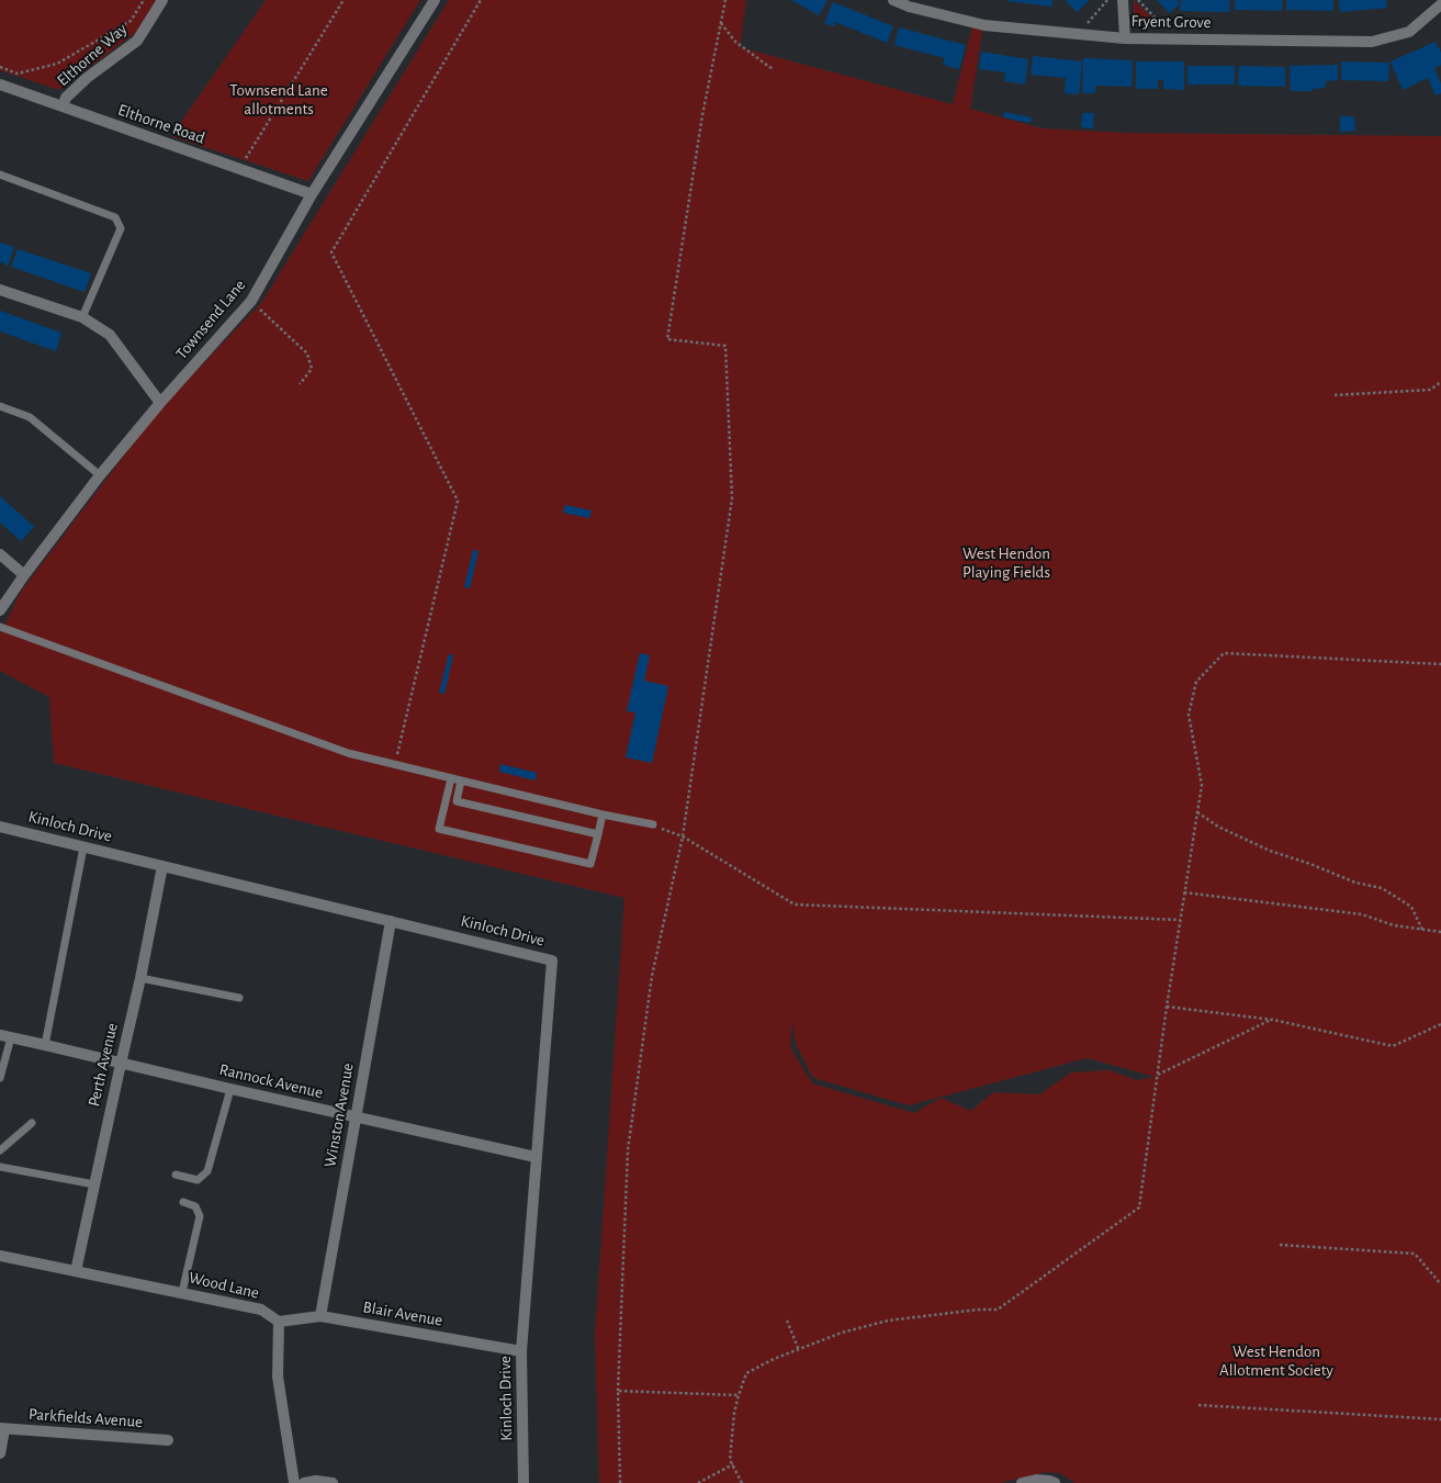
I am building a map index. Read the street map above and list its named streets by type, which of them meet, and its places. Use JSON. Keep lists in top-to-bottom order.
{
  "streets": {
    "street": [
      "Fryent Grove",
      "Elthorne Way",
      "Elthorne Road",
      "Townsend Lane",
      "Kinloch Drive",
      "Perth Avenue",
      "Rannock Avenue",
      "Winston Avenue",
      "Wood Lane",
      "Blair Avenue",
      "Parkfields Avenue"
    ]
  },
  "crossings": [
    ["Elthorne Way", "Elthorne Road"],
    ["Elthorne Road", "Townsend Lane"],
    ["Kinloch Drive", "Perth Avenue"],
    ["Kinloch Drive", "Rannock Avenue"],
    ["Kinloch Drive", "Winston Avenue"],
    ["Kinloch Drive", "Blair Avenue"],
    ["Perth Avenue", "Rannock Avenue"],
    ["Perth Avenue", "Wood Lane"],
    ["Rannock Avenue", "Winston Avenue"],
    ["Winston Avenue", "Blair Avenue"],
    ["Wood Lane", "Blair Avenue"]
  ],
  "parks": ["Townsend Lane allotments", "West Hendon Playing Fields", "West Hendon Allotment Society"]
}
